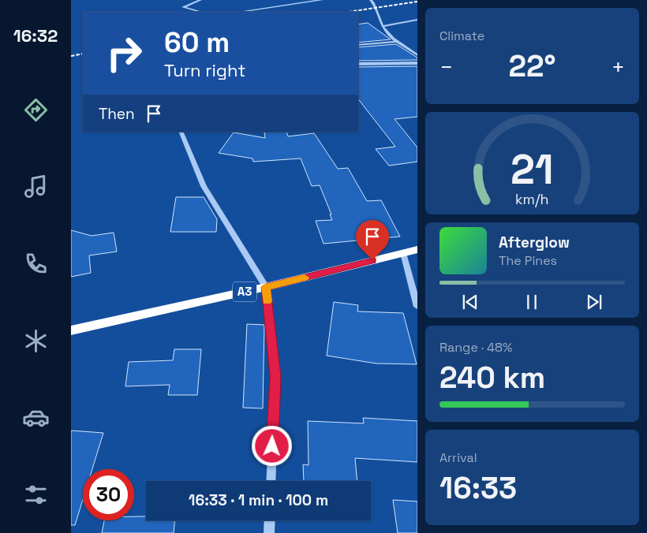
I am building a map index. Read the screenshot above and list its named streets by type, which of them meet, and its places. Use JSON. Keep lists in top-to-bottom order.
{
  "streets": {
    "highway": ["A3"]
  },
  "page": {
    "tabs": "16:32",
    "tile": [
      "Climate",
      ["Range · 48%", "240 km"],
      ["Arrival", "16:33"]
    ],
    "turn": ["60 m", "Turn right"],
    "heat": ["−", "22°", "+"],
    "then": "Then",
    "song": ["Afterglow", "The Pines"],
    "limit": "30",
    "trip": "16:33 · 1 min · 100 m",
    "gauge": ["21", "km/h"]
  }
}
